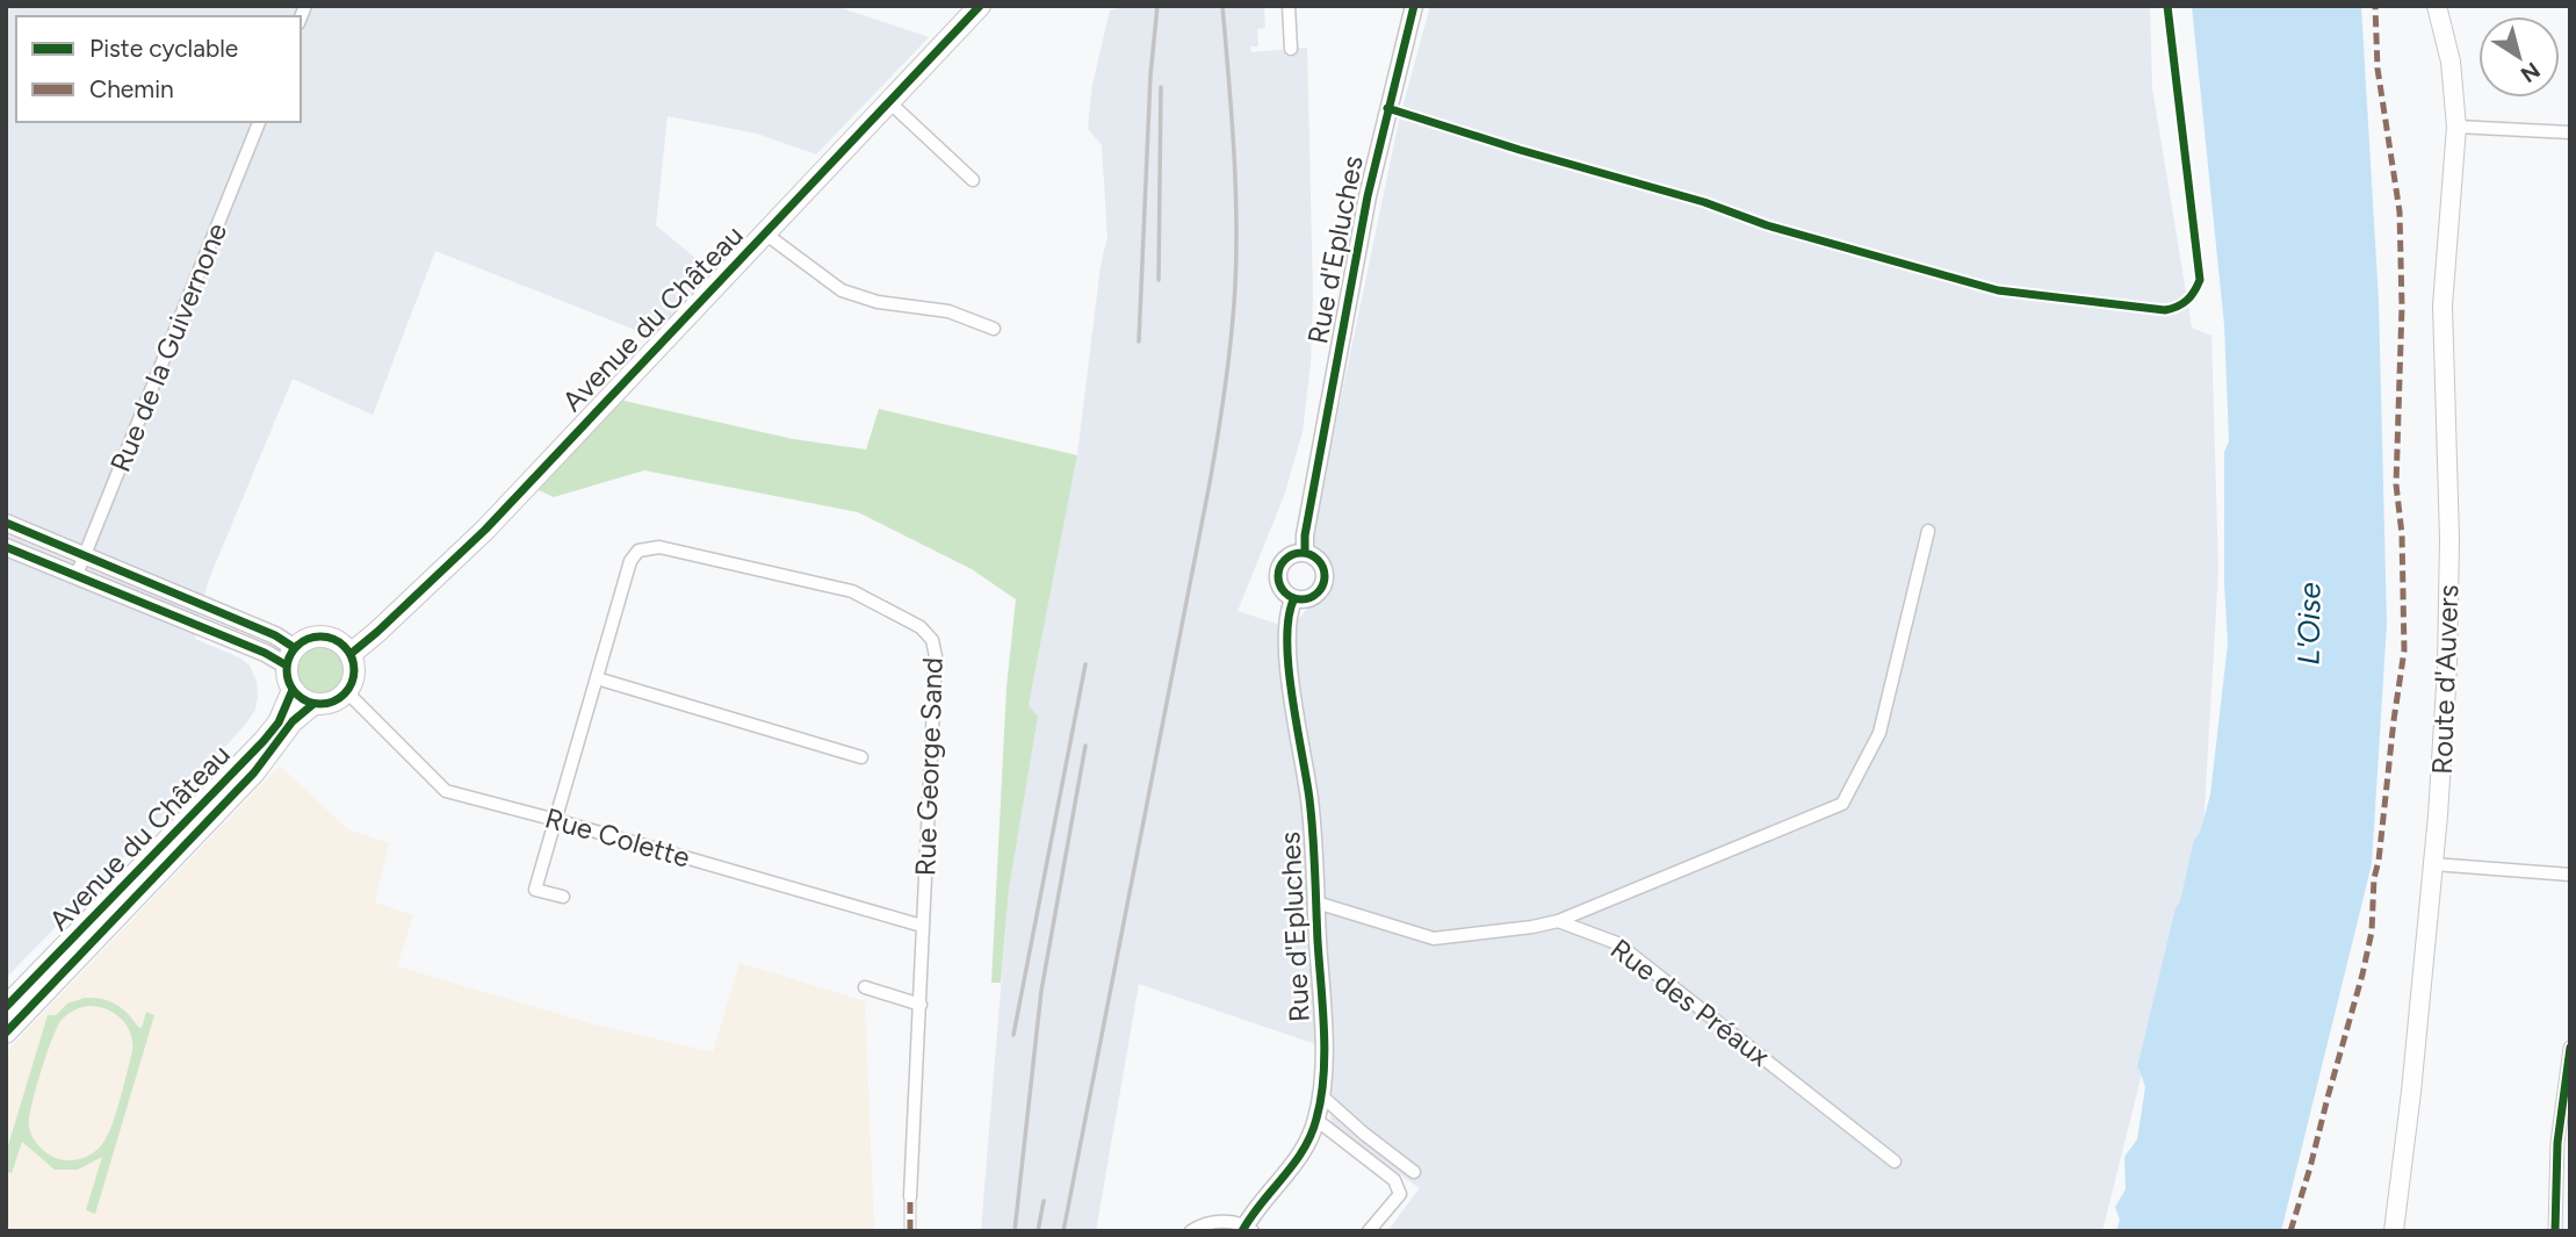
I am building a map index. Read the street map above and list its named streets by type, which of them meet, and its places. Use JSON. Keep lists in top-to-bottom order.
{
  "streets": {
    "main road": ["Avenue du Château", "Route d'Auvers"],
    "street": [
      "Rue d'Epluches",
      "Rue de la Guivernone",
      "Rue George Sand",
      "Rue Colette",
      "Rue des Préaux"
    ]
  },
  "crossings": [
    ["Avenue du Château", "Rue Colette"],
    ["Rue George Sand", "Rue Colette"]
  ],
  "water": ["L'Oise"],
  "legend": ["Piste cyclable", "Chemin"],
  "north": "bottom right"
}
